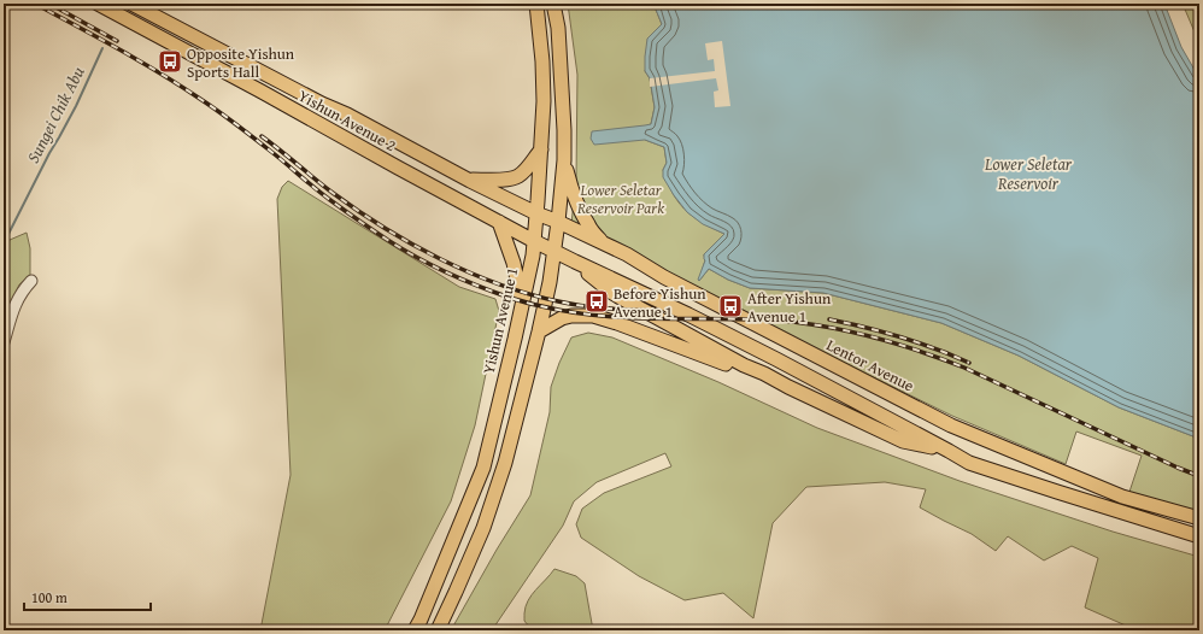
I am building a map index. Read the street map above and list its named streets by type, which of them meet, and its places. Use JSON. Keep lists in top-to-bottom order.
{
  "streets": {
    "main road": ["Yishun Avenue 2", "Yishun Avenue 1", "Lentor Avenue"]
  },
  "crossings": [
    ["Yishun Avenue 2", "Yishun Avenue 1"],
    ["Yishun Avenue 2", "Lentor Avenue"],
    ["Yishun Avenue 1", "Lentor Avenue"]
  ],
  "water": ["Sungei Chik Abu", "Lower Seletar Reservoir"],
  "parks": ["Lower Seletar Reservoir Park"],
  "places": {
    "bus stop": ["Opposite Yishun Sports Hall", "Before Yishun Avenue 1", "After Yishun Avenue 1"]
  },
  "scale_bar": "100 m"
}
